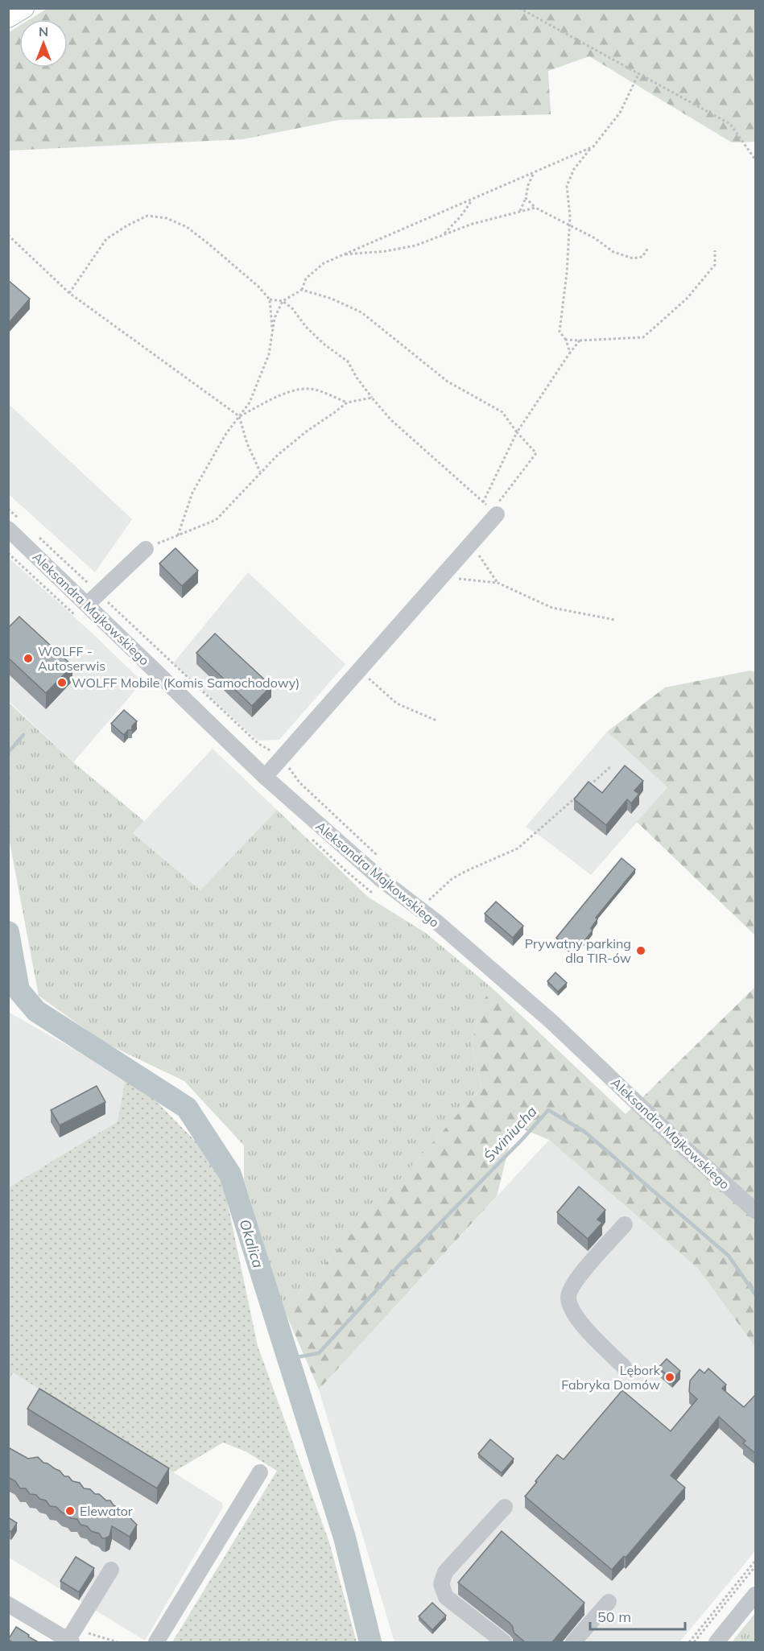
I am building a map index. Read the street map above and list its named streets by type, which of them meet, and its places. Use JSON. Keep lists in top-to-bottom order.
{
  "streets": {
    "street": ["Aleksandra Majkowskiego"]
  },
  "water": ["Świniucha", "Okalica"],
  "places": [
    "WOLFF - Autoserwis",
    "WOLFF Mobile (Komis Samochodowy)",
    "Prywatny parking dla TIR-ów",
    "Lębork Fabryka Domów",
    "Elewator"
  ],
  "scale_bar": "50 m",
  "north": "top"
}
